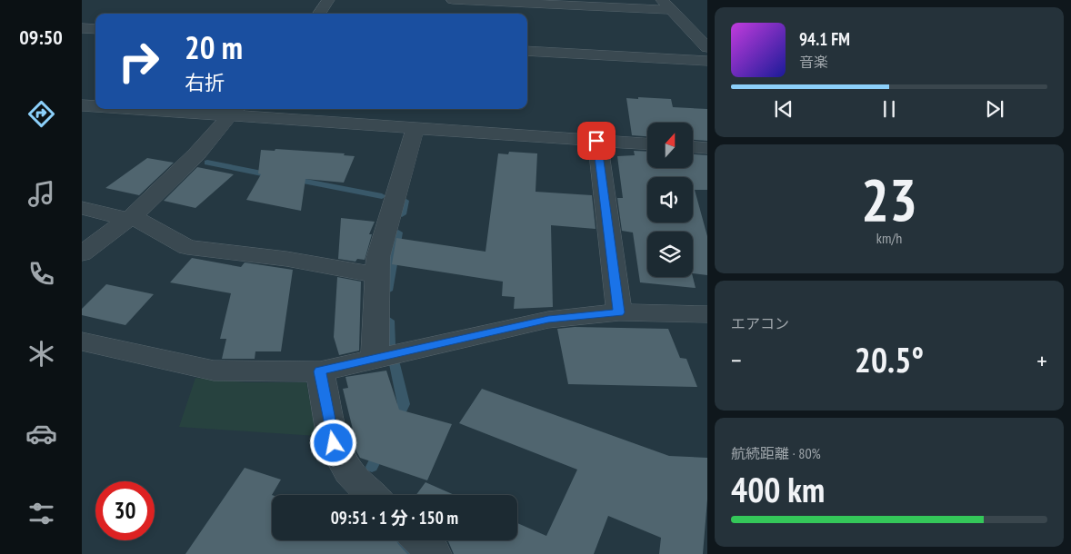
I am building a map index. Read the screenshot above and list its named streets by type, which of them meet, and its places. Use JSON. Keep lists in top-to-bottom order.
{
  "north": "top",
  "page": {
    "tabs": "09:50",
    "turn": ["20 m", "右折"],
    "song": ["94.1 FM", "音楽"],
    "tile": [
      ["23", "km/h"],
      "エアコン",
      ["航続距離 · 80%", "400 km"]
    ],
    "heat": ["−", "20.5°", "+"],
    "limit": "30",
    "trip": "09:51 · 1 分 · 150 m"
  }
}
